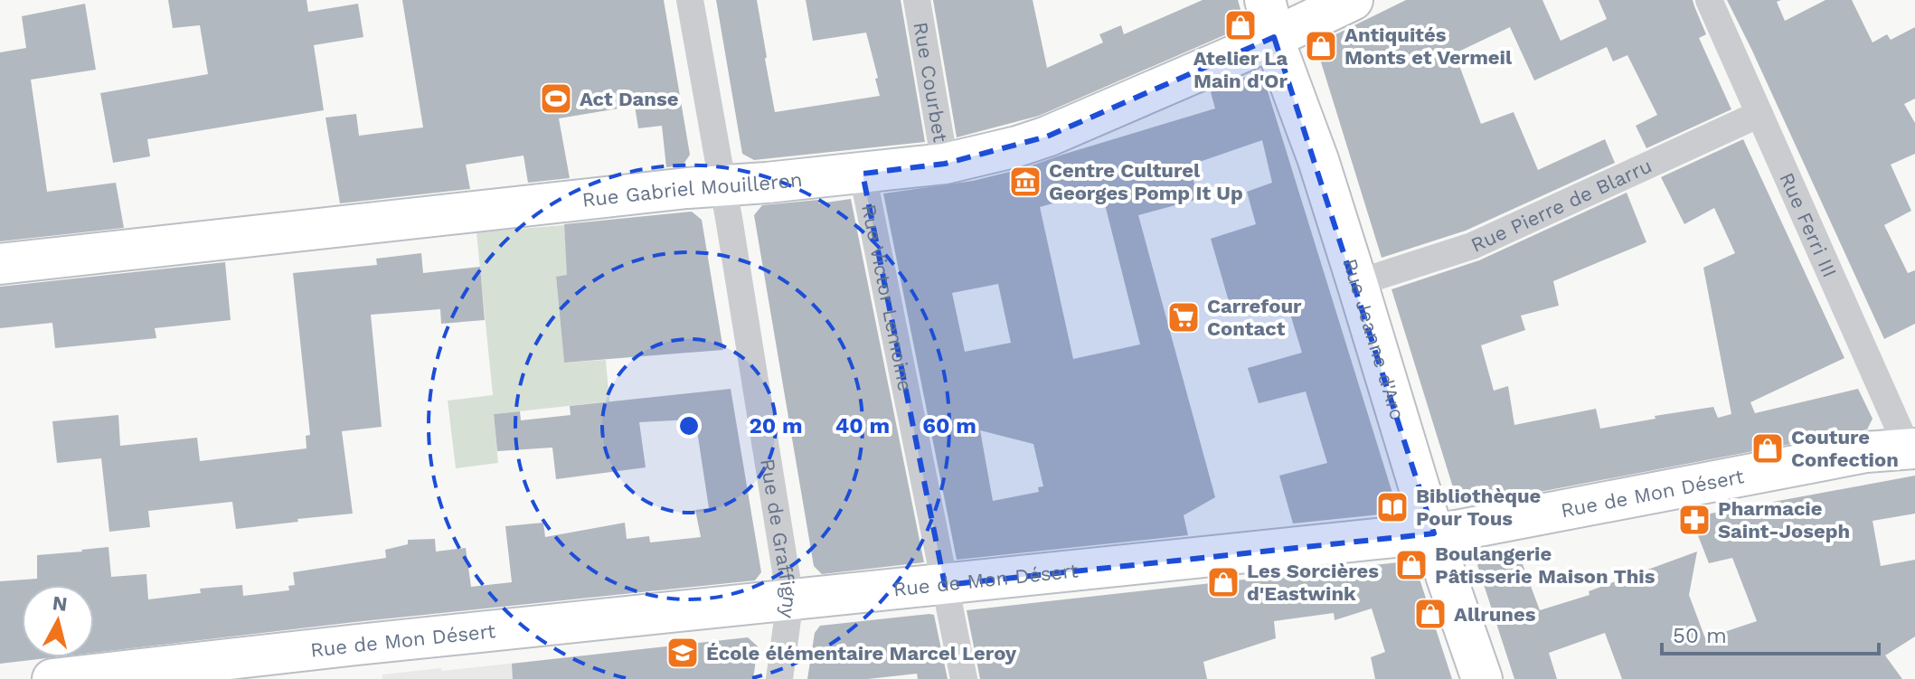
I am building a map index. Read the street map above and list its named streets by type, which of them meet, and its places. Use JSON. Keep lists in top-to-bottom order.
{
  "streets": {
    "main road": ["Rue Gabriel Mouilleron", "Rue Jeanne d'Arc", "Rue de Mon Désert"],
    "street": [
      "Rue Courbet",
      "Rue Pierre de Blarru",
      "Rue Ferri III",
      "Rue Victor Lemoine",
      "Rue de Graffigny"
    ]
  },
  "crossings": [
    ["Rue Courbet", "Rue Gabriel Mouilleron"],
    ["Rue Gabriel Mouilleron", "Rue Victor Lemoine"],
    ["Rue Gabriel Mouilleron", "Rue Jeanne d'Arc"],
    ["Rue Gabriel Mouilleron", "Rue de Graffigny"],
    ["Rue Pierre de Blarru", "Rue Ferri III"],
    ["Rue Pierre de Blarru", "Rue Jeanne d'Arc"],
    ["Rue Ferri III", "Rue de Mon Désert"],
    ["Rue Victor Lemoine", "Rue de Mon Désert"],
    ["Rue Jeanne d'Arc", "Rue de Mon Désert"],
    ["Rue de Mon Désert", "Rue de Graffigny"]
  ],
  "places": {
    "shop": [
      "Atelier La Main d'Or",
      "Antiquités Monts et Vermeil",
      "Couture Confection",
      "Boulangerie Pâtisserie Maison This",
      "Les Sorcières d'Eastwink",
      "Allrunes"
    ],
    "sports": ["Act Danse"],
    "museum": ["Centre Culturel Georges Pomp It Up"],
    "supermarket": ["Carrefour Contact"],
    "library": ["Bibliothèque Pour Tous"],
    "pharmacy": ["Pharmacie Saint-Joseph"],
    "school or university": ["École élémentaire Marcel Leroy"]
  },
  "scale_bar": "50 m",
  "north": "top",
  "rings": ["20 m", "40 m", "60 m"]
}
